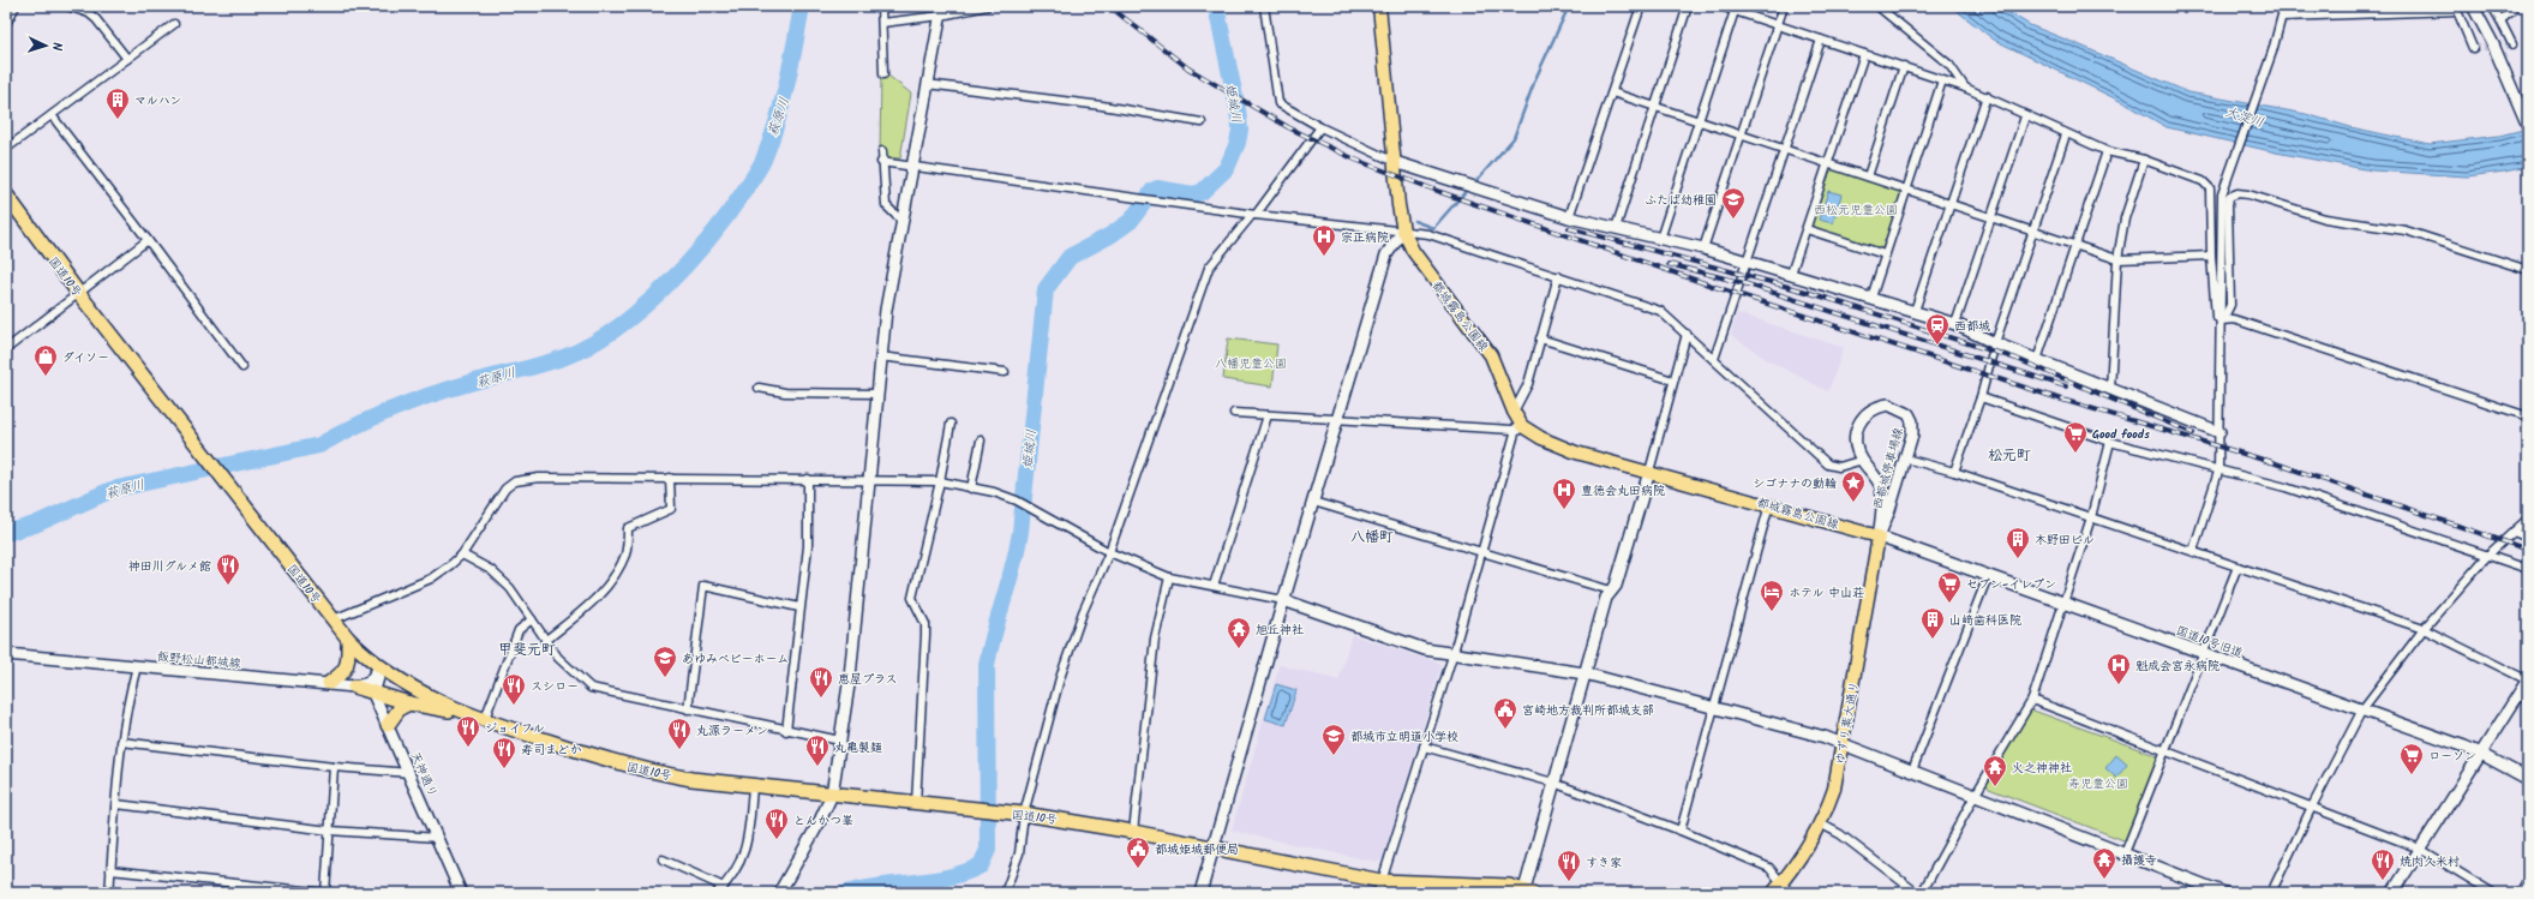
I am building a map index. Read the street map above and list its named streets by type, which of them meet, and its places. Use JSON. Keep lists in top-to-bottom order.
{
  "streets": {
    "highway": ["国道10号"],
    "main road": ["都城霧島公園線", "ゆずり葉大通り"],
    "street": [
      "西都城停車場線",
      "国道10号旧道",
      "飯野松山都城線",
      "天神通り"
    ]
  },
  "crossings": [
    ["都城霧島公園線", "西都城停車場線"],
    ["都城霧島公園線", "国道10号旧道"],
    ["都城霧島公園線", "ゆずり葉大通り"],
    ["西都城停車場線", "国道10号旧道"],
    ["西都城停車場線", "ゆずり葉大通り"],
    ["国道10号旧道", "ゆずり葉大通り"]
  ],
  "districts": ["松元町", "八幡町", "甲斐元町"],
  "water": ["姫城川", "萩原川", "大淀川"],
  "parks": ["西松元児童公園", "八幡児童公園", "寿児童公園"],
  "places": {
    "building": ["マルハン", "木野田ビル", "山﨑歯科医院"],
    "school or university": ["ふたば幼稚園", "あゆみベビーホーム", "都城市立明道小学校"],
    "hospital": ["宗正病院", "豊徳会丸田病院", "魁成会宮永病院"],
    "station": ["西都城"],
    "shop": ["ダイソー"],
    "supermarket": ["Good foods", "セブン-イレブン", "ローソン"],
    "place": ["シゴナナの動輪"],
    "restaurant": [
      "神田川グルメ館",
      "恵屋プラス",
      "スシロー",
      "ジョイフル",
      "丸源ラーメン",
      "丸亀製麺",
      "寿司まどか",
      "とんかつ峯",
      "焼肉久米村",
      "すき家"
    ],
    "hotel": ["ホテル 中山荘"],
    "temple": ["旭丘神社", "火之神神社", "攝護寺"],
    "public building": ["宮崎地方裁判所都城支部", "都城姫城郵便局"]
  },
  "north": "right"
}
